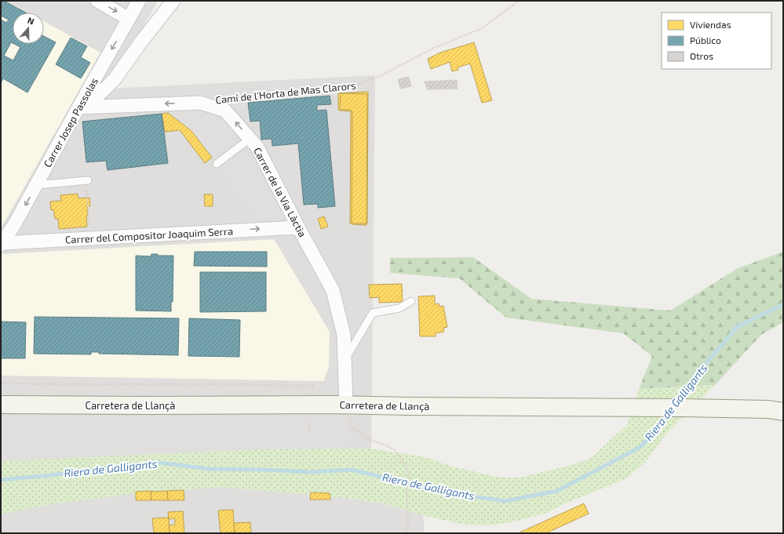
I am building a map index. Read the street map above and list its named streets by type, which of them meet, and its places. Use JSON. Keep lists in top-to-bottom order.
{
  "streets": {
    "street": [
      "Carrer Josep Passolas",
      "Carrer de la Via Làctia",
      "Carrer del Compositor Joaquim Serra",
      "Carretera de Llançà"
    ],
    "path": ["Camí de l'Horta de Mas Clarors"]
  },
  "crossings": [
    ["Carrer Josep Passolas", "Carrer de la Via Làctia"],
    ["Carrer Josep Passolas", "Carrer del Compositor Joaquim Serra"],
    ["Carrer de la Via Làctia", "Carrer del Compositor Joaquim Serra"],
    ["Carrer de la Via Làctia", "Carretera de Llançà"]
  ],
  "one_way": ["Carrer de la Via Làctia", "Carrer del Compositor Joaquim Serra"],
  "water": ["Riera de Galligants"],
  "legend": ["Viviendas", "Público", "Otros"],
  "north": "top"
}
